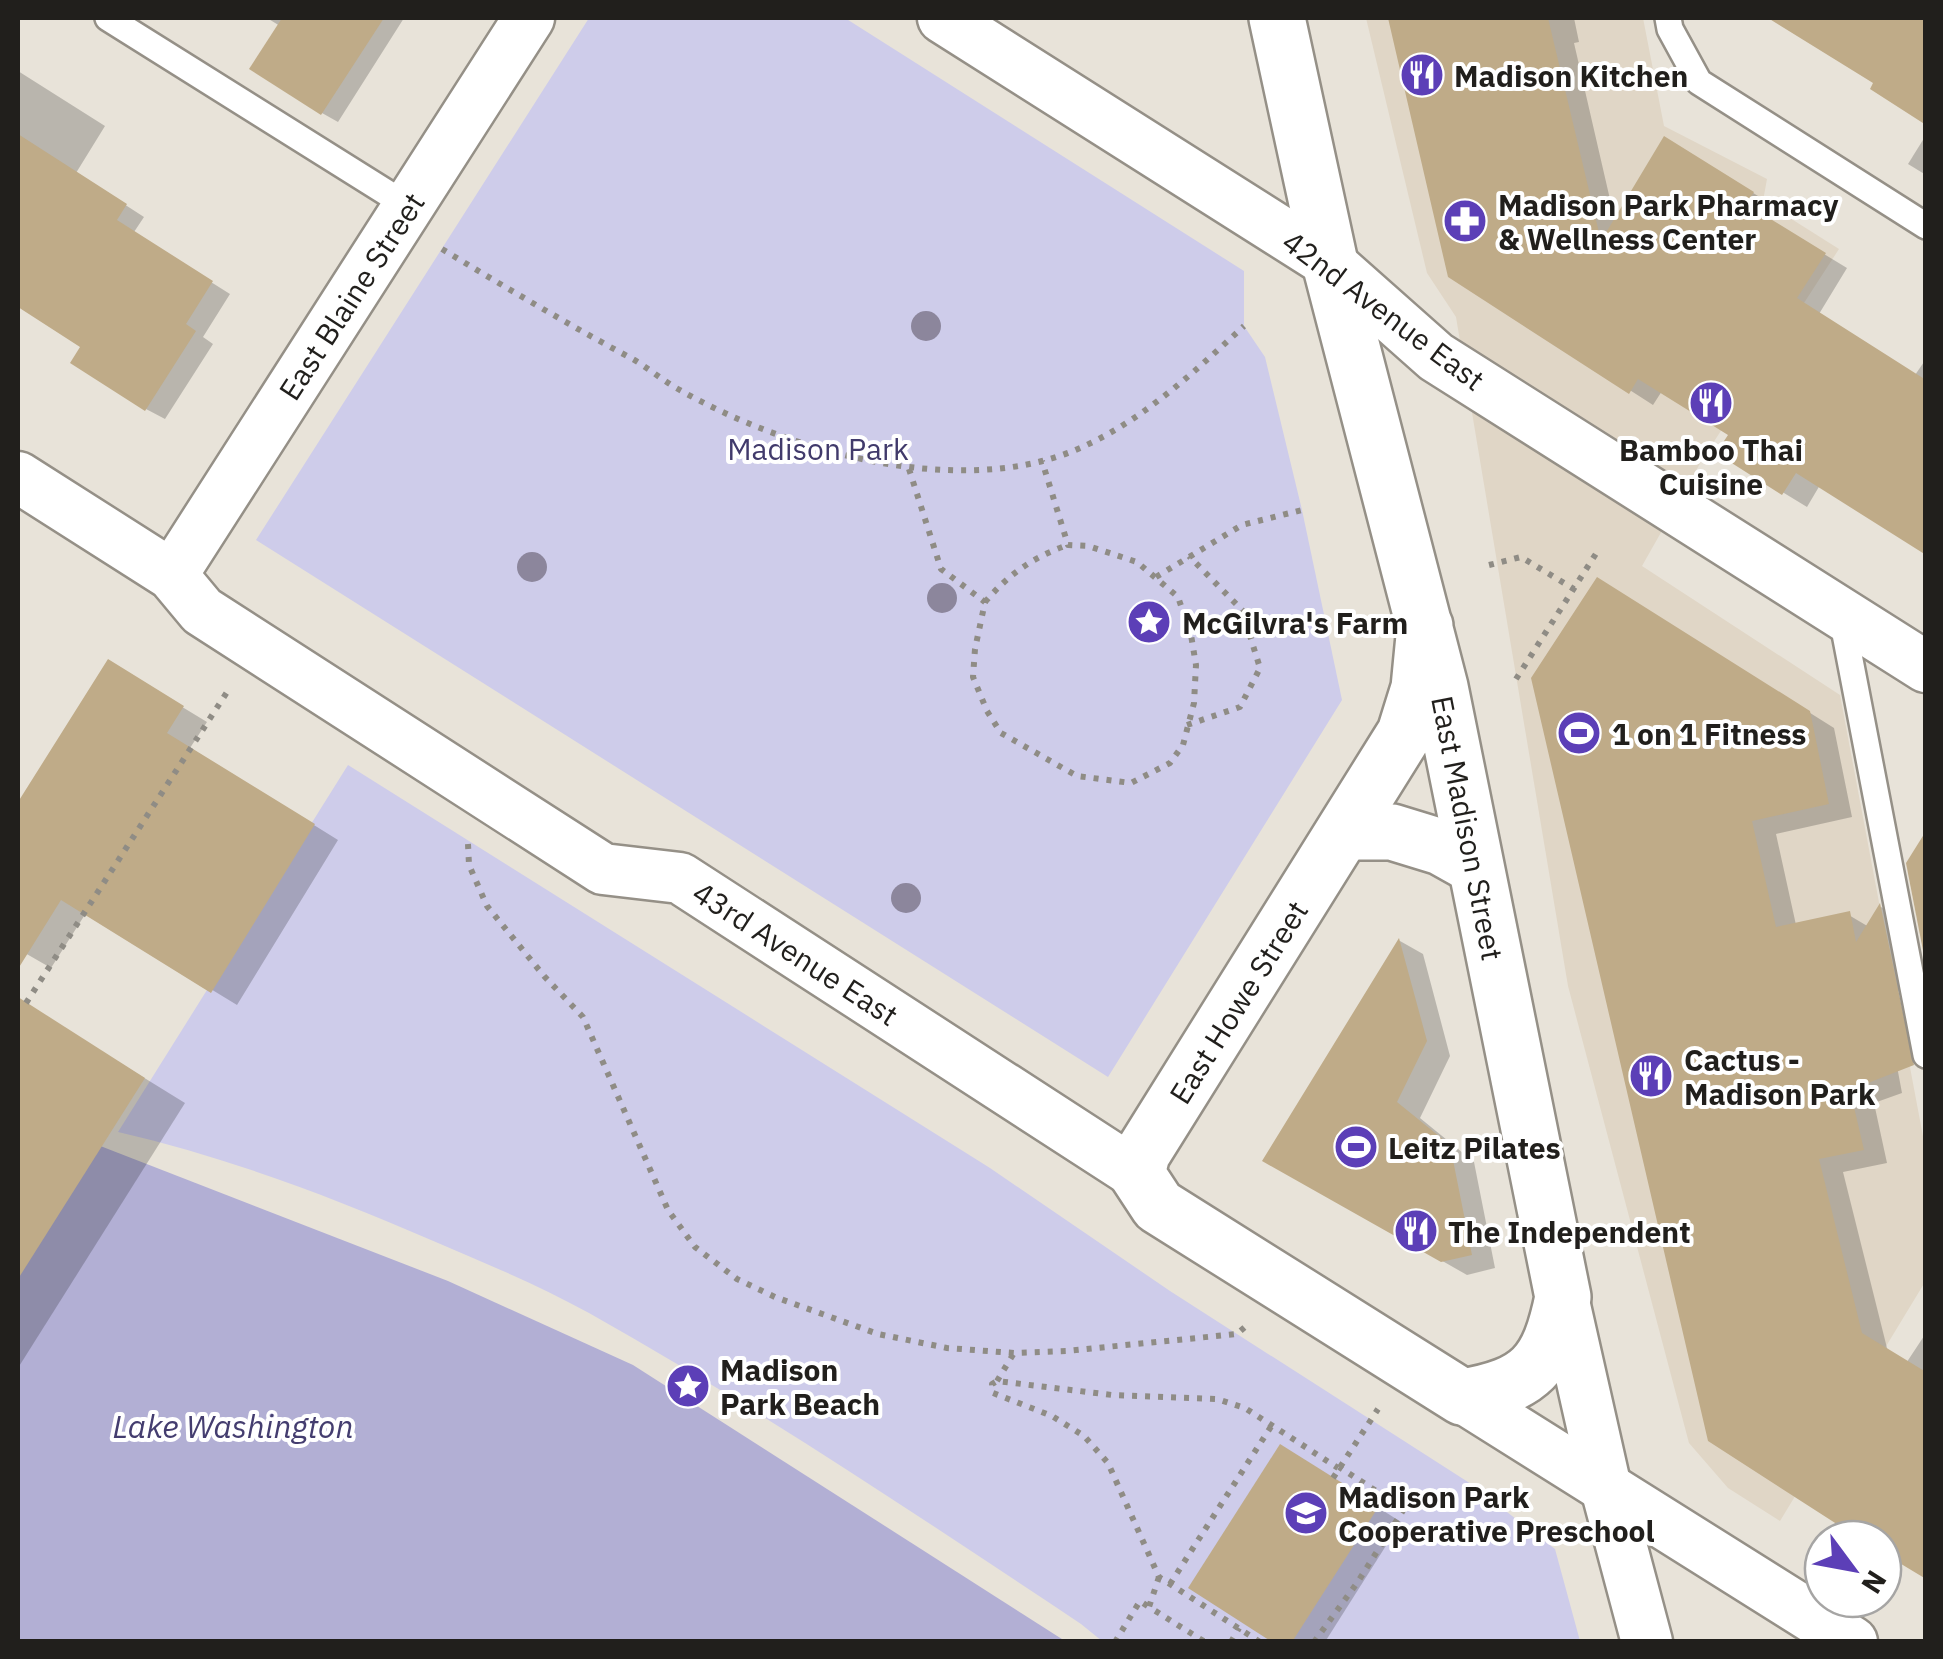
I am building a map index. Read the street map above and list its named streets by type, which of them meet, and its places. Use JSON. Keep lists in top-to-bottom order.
{
  "streets": {
    "street": [
      "East Blaine Street",
      "42nd Avenue East",
      "East Madison Street",
      "43rd Avenue East",
      "East Howe Street"
    ]
  },
  "crossings": [
    ["East Blaine Street", "43rd Avenue East"],
    ["42nd Avenue East", "East Madison Street"],
    ["East Madison Street", "43rd Avenue East"],
    ["East Madison Street", "East Howe Street"],
    ["43rd Avenue East", "East Howe Street"]
  ],
  "water": ["Lake Washington"],
  "parks": ["Madison Park"],
  "places": {
    "restaurant": [
      "Madison Kitchen",
      "Bamboo Thai Cuisine",
      "Cactus - Madison Park",
      "The Independent"
    ],
    "pharmacy": ["Madison Park Pharmacy & Wellness Center"],
    "place": ["McGilvra's Farm", "Madison Park Beach"],
    "sports": ["1 on 1 Fitness", "Leitz Pilates"],
    "school or university": ["Madison Park Cooperative Preschool"]
  },
  "north": "bottom right"
}
